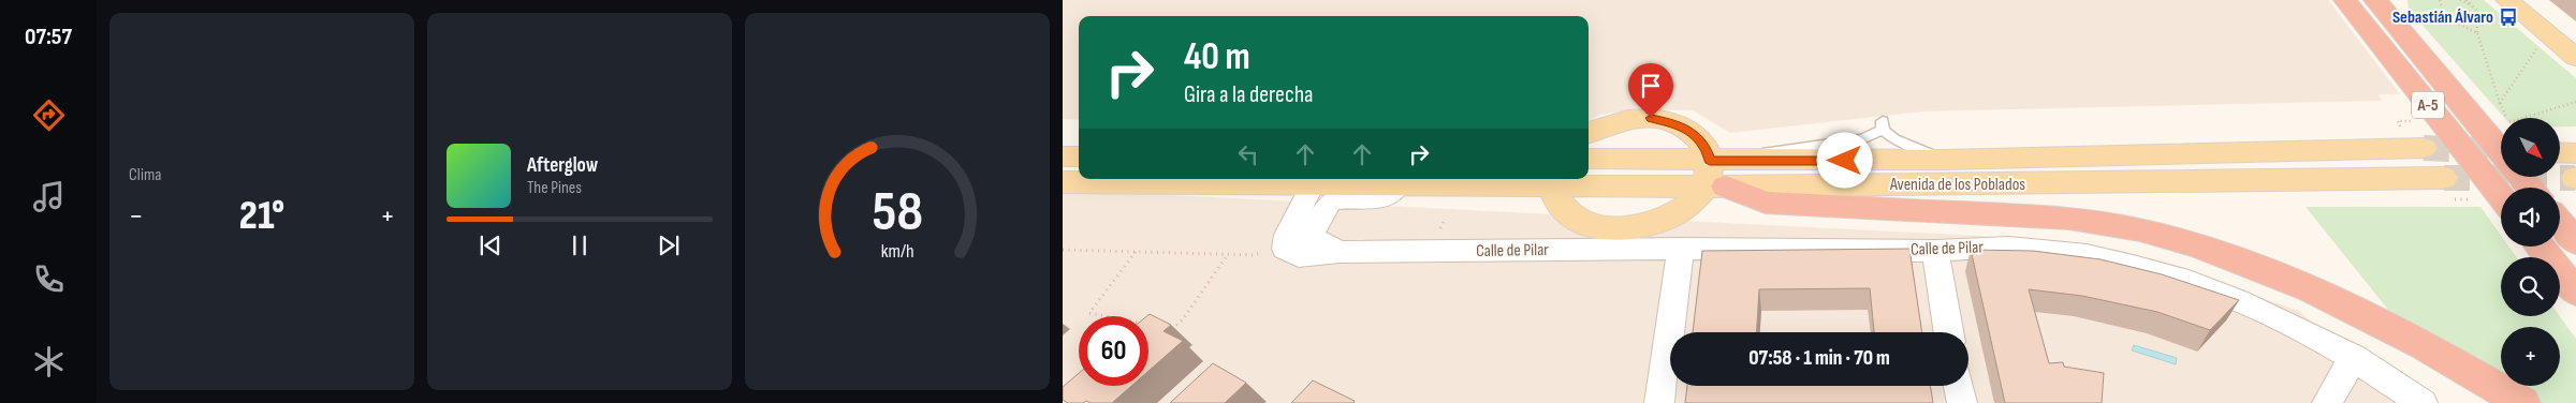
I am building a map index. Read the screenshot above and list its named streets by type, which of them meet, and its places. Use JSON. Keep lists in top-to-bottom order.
{
  "streets": {
    "highway": ["A-5"],
    "main road": ["Avenida de los Poblados"],
    "street": ["Calle de Pilar"]
  },
  "crossings": [
    ["Avenida de los Poblados", "Calle de Pilar"]
  ],
  "places": {
    "bus stop": ["Sebastián Álvaro"]
  },
  "north": "bottom right",
  "page": {
    "tabs": "07:57",
    "tile": "Clima",
    "turn": ["40 m", "Gira a la derecha"],
    "map_buttons": "+",
    "song": ["Afterglow", "The Pines"],
    "heat": ["−", "21°", "+"],
    "limit": "60",
    "trip": "07:58 · 1 min · 70 m",
    "gauge": ["58", "km/h"]
  }
}
